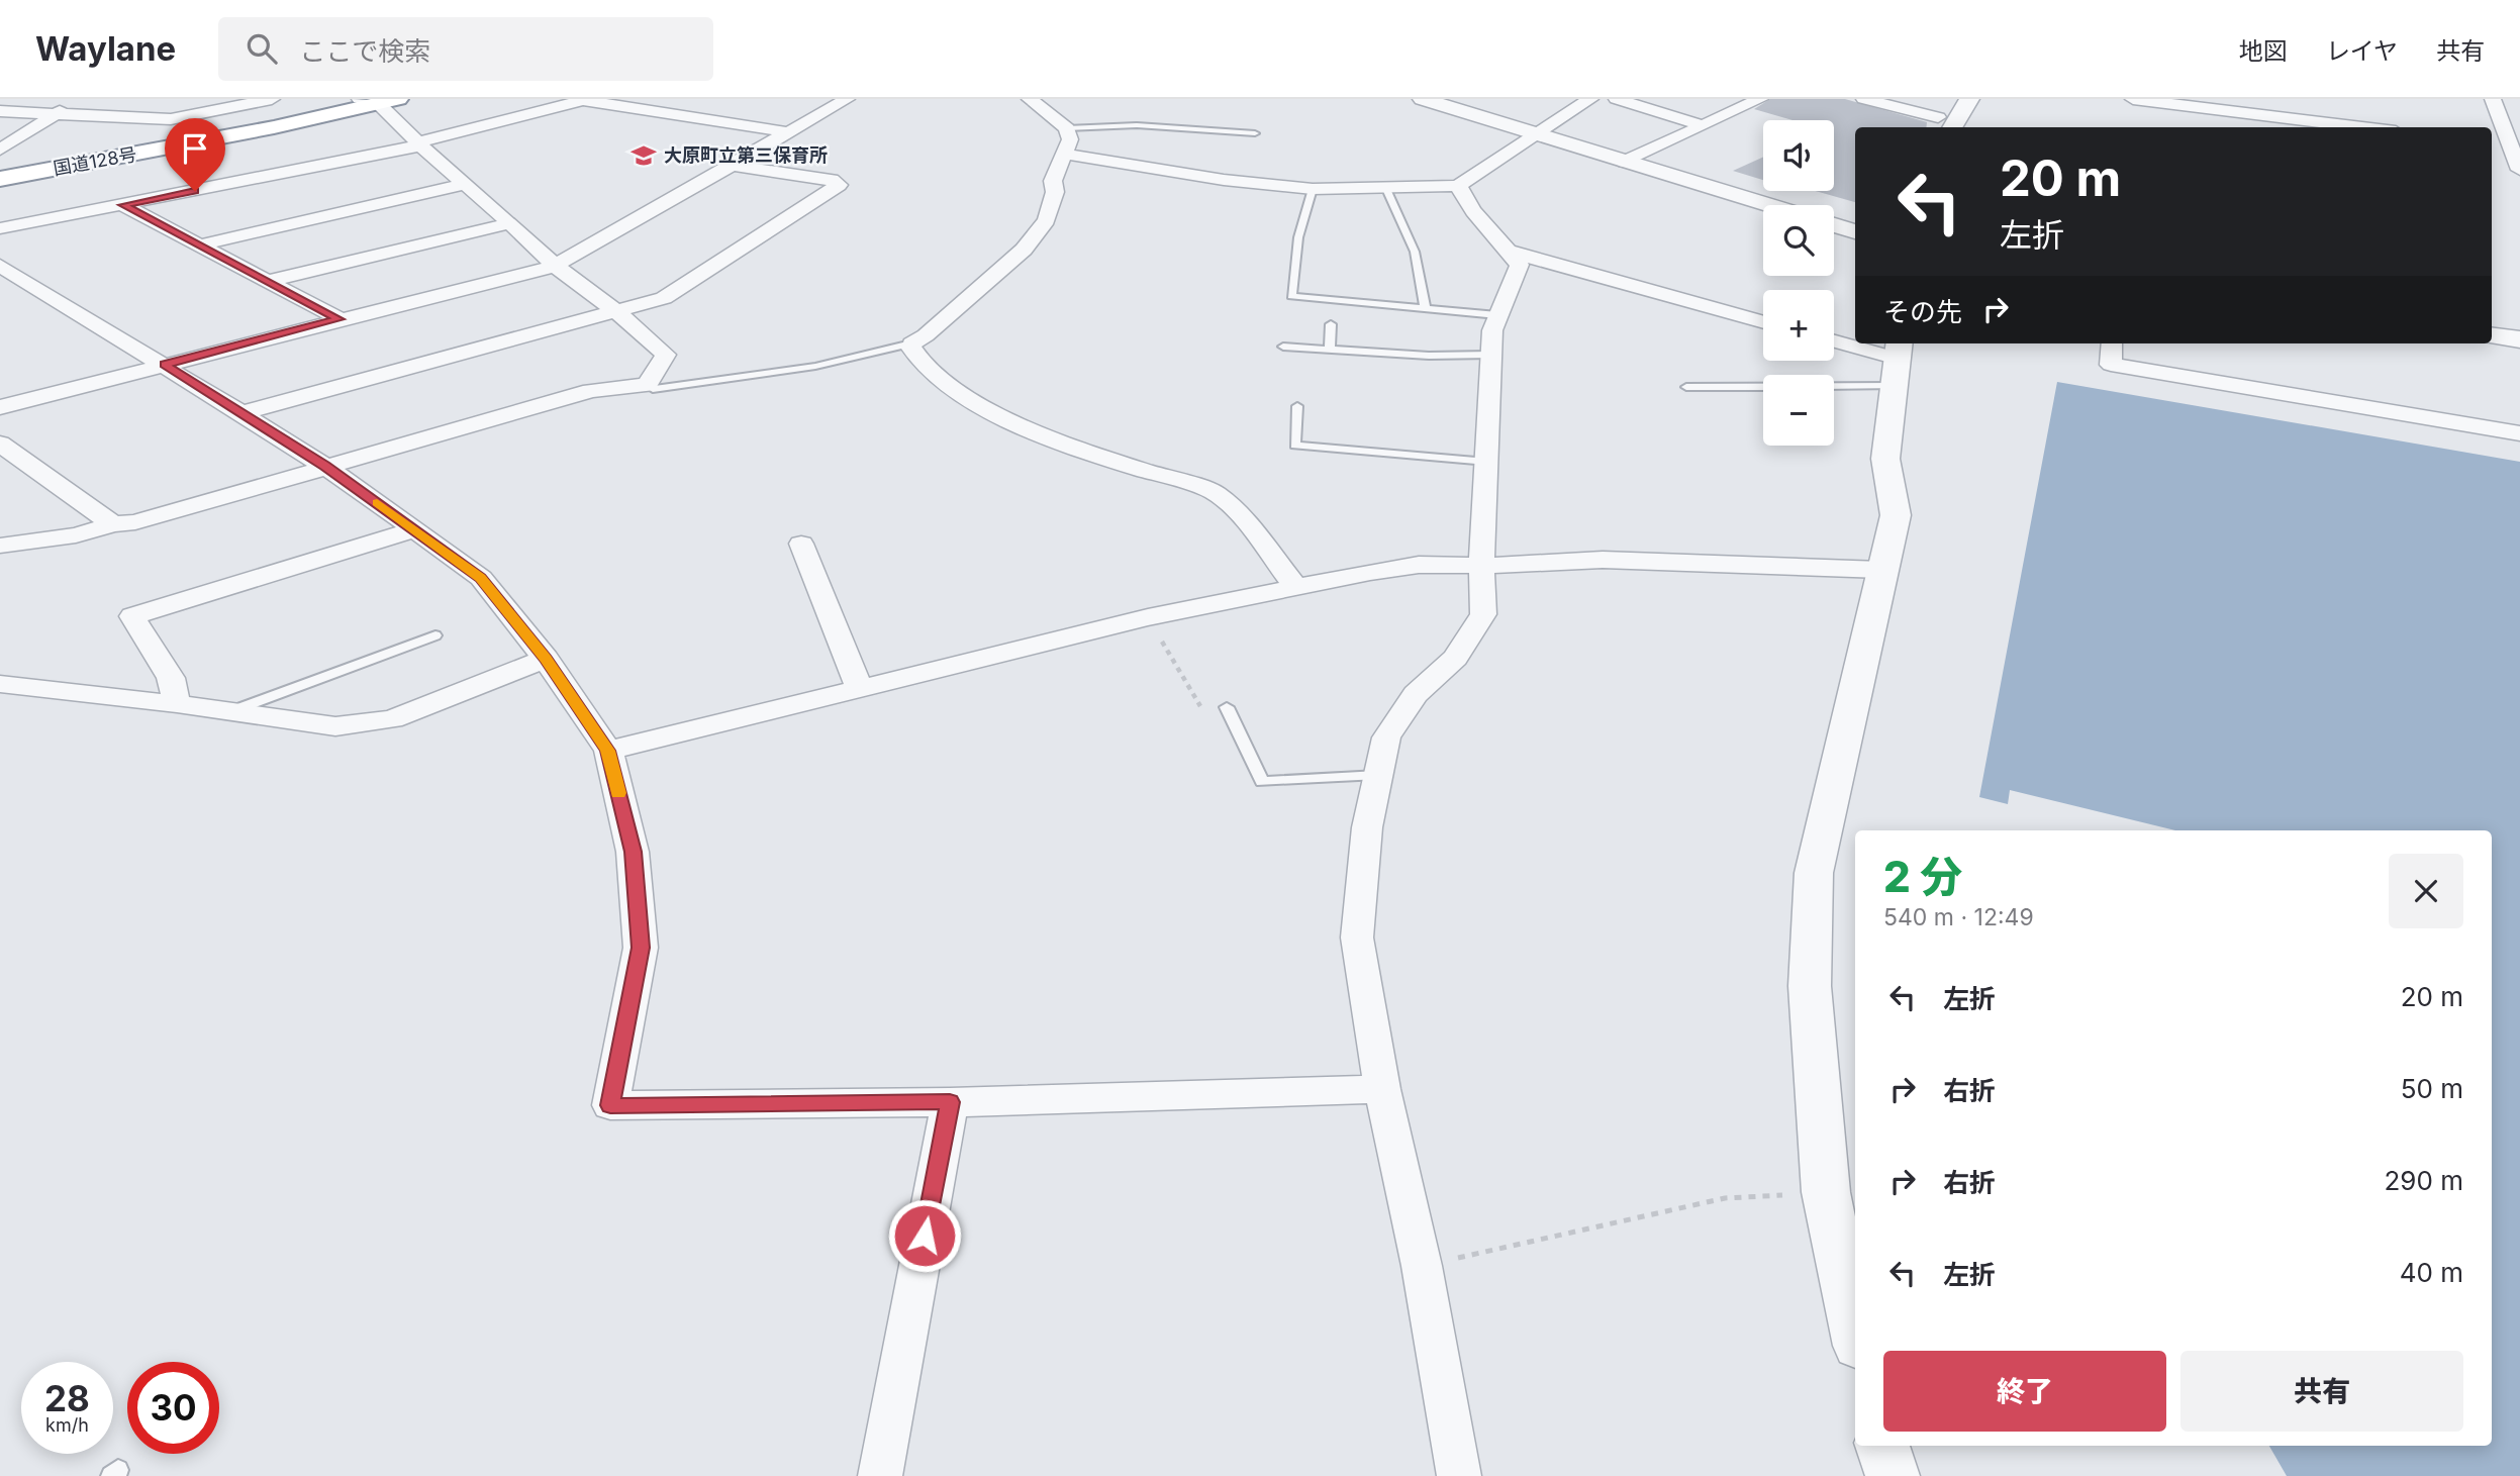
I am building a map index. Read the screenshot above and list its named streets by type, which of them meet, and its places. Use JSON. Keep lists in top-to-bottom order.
{
  "streets": {
    "highway": ["国道128号"]
  },
  "places": {
    "school or university": ["大原町立第三保育所"]
  },
  "page": {
    "header": "Waylane",
    "search": "ここで検索",
    "nav": ["地図", "レイヤ", "共有"],
    "map_buttons": ["+", "−"],
    "turn": ["20 m", "左折"],
    "then": "その先",
    "heading": ["2 分", "540 m · 12:49"],
    "list": [
      {
        "name": "左折",
        "value": "20 m"
      },
      {
        "name": "右折",
        "value": "50 m"
      },
      {
        "name": "右折",
        "value": "290 m"
      },
      {
        "name": "左折",
        "value": "40 m"
      }
    ],
    "buttons": ["終了", "共有"],
    "speed": "28 km/h",
    "limit": "30"
  }
}
